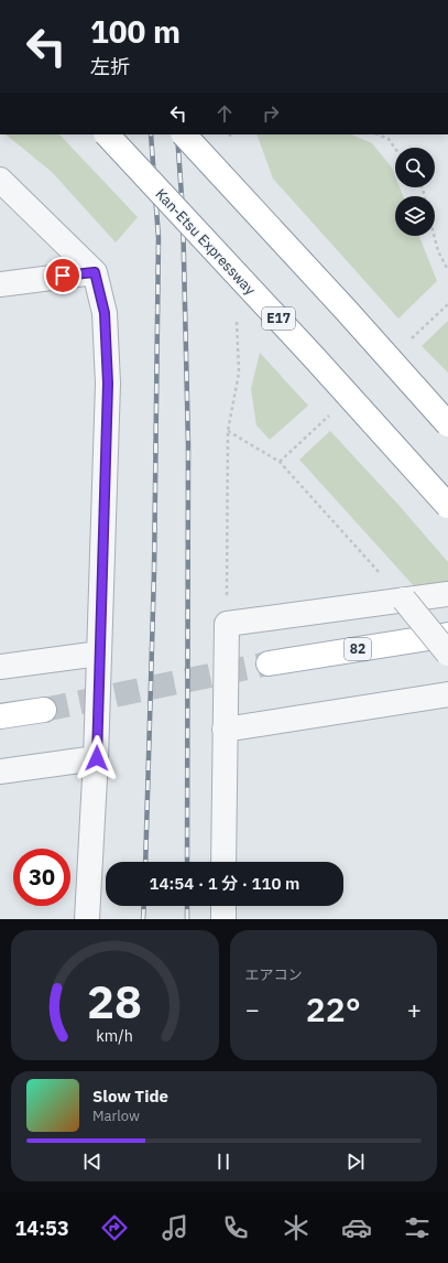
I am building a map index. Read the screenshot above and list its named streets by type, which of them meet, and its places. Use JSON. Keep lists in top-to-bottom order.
{
  "streets": {
    "main road": ["Kan-Etsu Expressway", "E17", "82"]
  },
  "page": {
    "turn": ["100 m", "左折"],
    "limit": "30",
    "trip": "14:54 · 1 分 · 110 m",
    "tile": "エアコン",
    "heat": ["−", "22°", "+"],
    "song": ["Slow Tide", "Marlow"],
    "tabs": "14:53",
    "gauge": ["28", "km/h"]
  }
}
